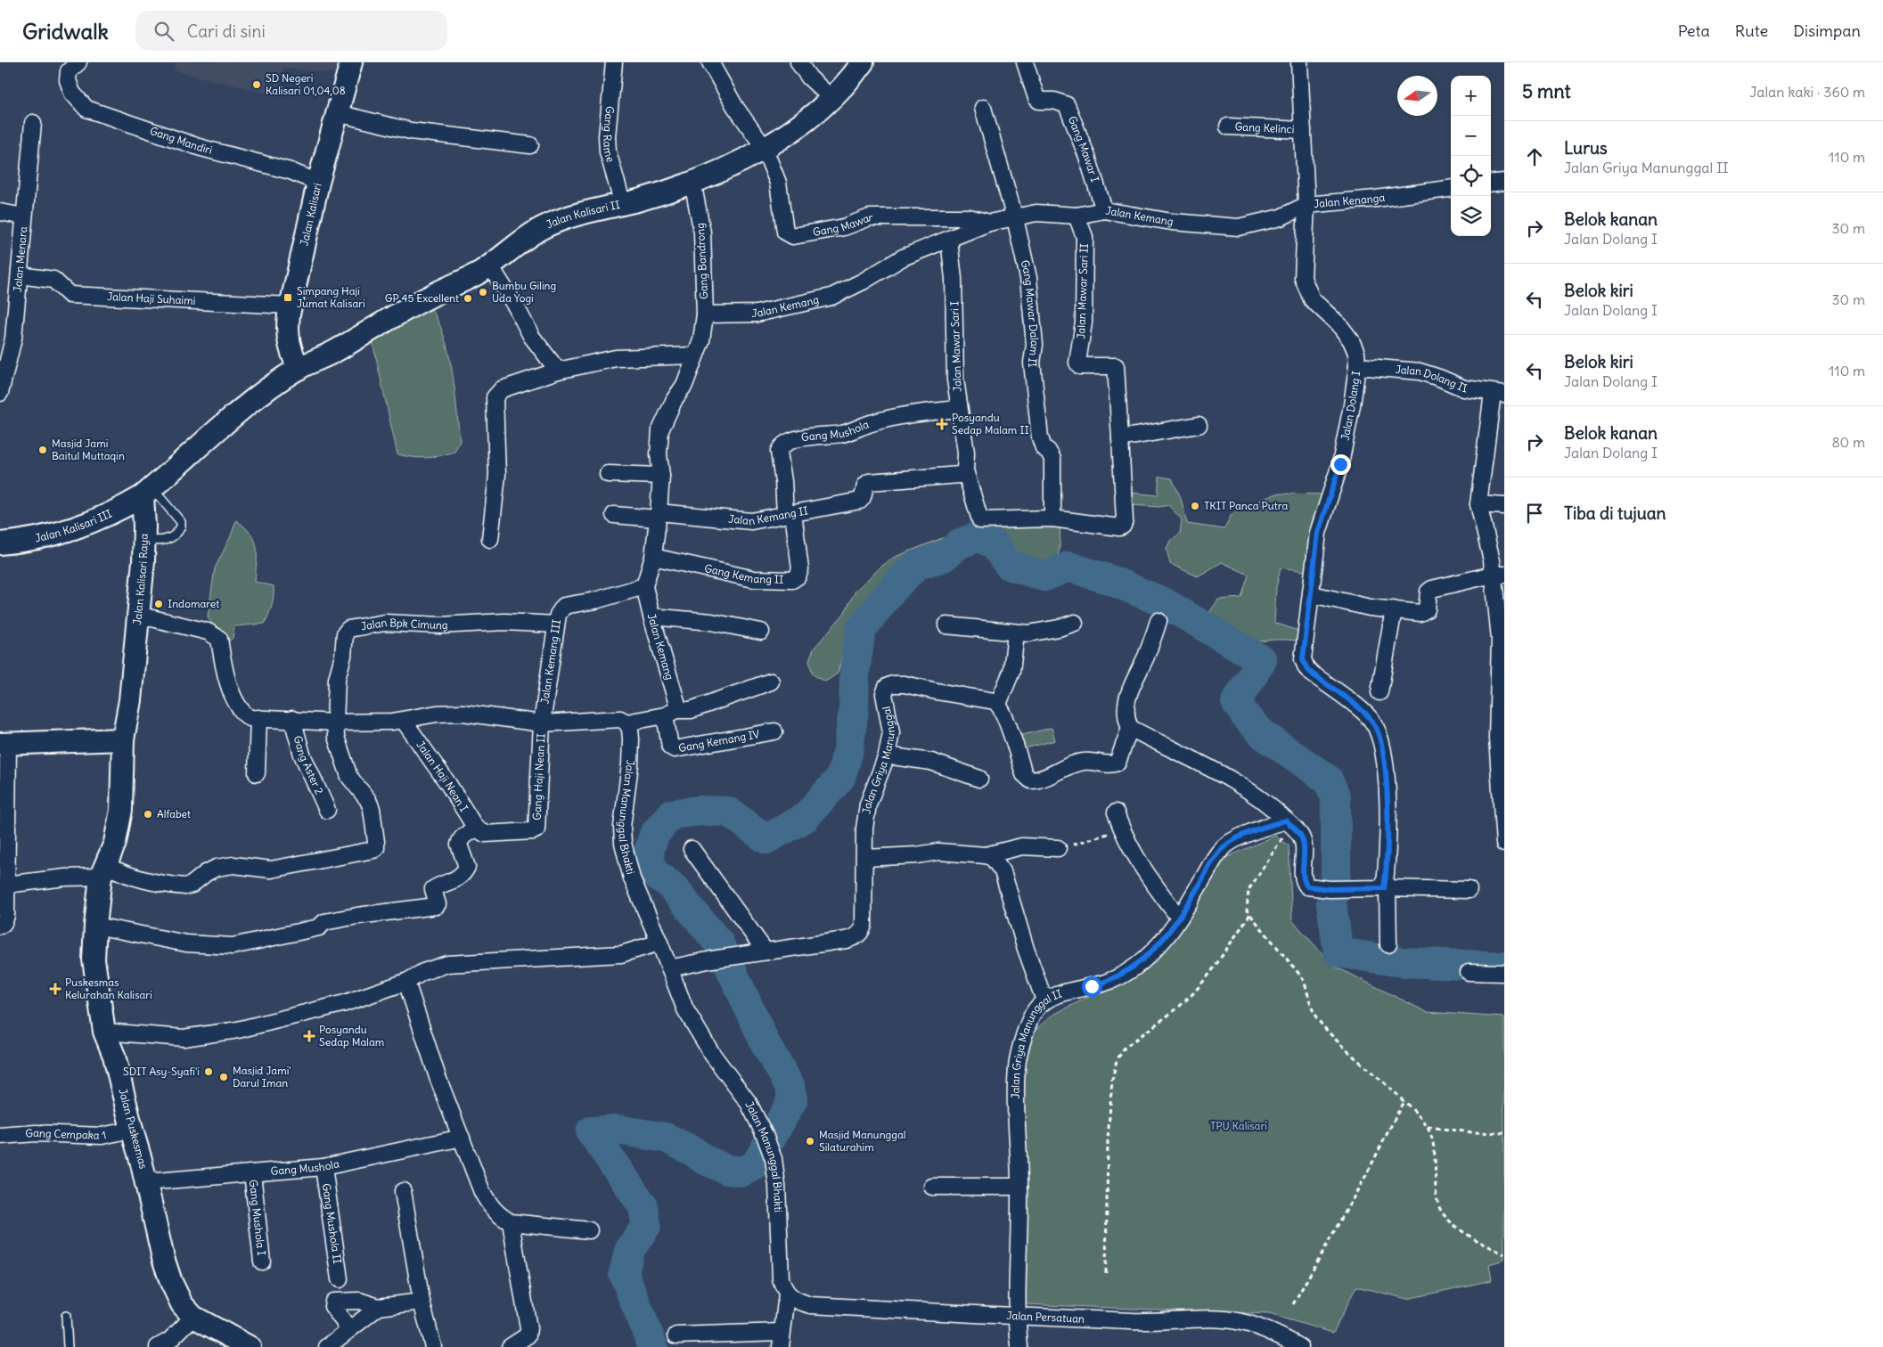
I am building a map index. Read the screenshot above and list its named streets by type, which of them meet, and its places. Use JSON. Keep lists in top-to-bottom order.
{
  "streets": {
    "street": [
      "Gang Kelinci",
      "Gang Rame",
      "Gang Mandiri",
      "Gang Mawar I",
      "Jalan Kenanga",
      "Jalan Kalisari",
      "Jalan Kalisari II",
      "Jalan Kemang",
      "Gang Mawar",
      "Jalan Menara",
      "Gang Bandrong",
      "Jalan Mawar Sari II",
      "Jalan Haji Suhaimi",
      "Gang Mawar Dalam II",
      "Jalan Mawar Sari I",
      "Jalan Dolang II",
      "Jalan Dolang I",
      "Gang Mushola",
      "Jalan Kemang II",
      "Jalan Kalisari III",
      "Gang Kemang II",
      "Jalan Kalisari Raya",
      "Jalan Bpk Cimung",
      "Jalan Kemang III",
      "Gang Kemang IV",
      "Jalan Griya Manunggal",
      "Gang Aster 2",
      "Gang Haji Nean II",
      "Jalan Haji Nean I",
      "Jalan Manunggal Bhakti",
      "Jalan Griya Manunggal II",
      "Jalan Puskesmas",
      "Gang Cempaka 1",
      "Gang Mushola I",
      "Gang Mushola II",
      "Jalan Persatuan"
    ]
  },
  "crossings": [
    ["Gang Kelinci", "Jalan Kenanga"],
    ["Gang Rame", "Jalan Kalisari II"],
    ["Gang Mandiri", "Jalan Kalisari"],
    ["Gang Mawar I", "Jalan Kemang"],
    ["Jalan Kenanga", "Jalan Kemang"],
    ["Jalan Kenanga", "Jalan Dolang I"],
    ["Jalan Kalisari", "Jalan Kalisari II"],
    ["Jalan Kalisari", "Jalan Haji Suhaimi"],
    ["Jalan Kalisari II", "Gang Mawar"],
    ["Jalan Kalisari II", "Gang Bandrong"],
    ["Jalan Kemang", "Gang Mawar"],
    ["Jalan Kemang", "Gang Bandrong"],
    ["Jalan Kemang", "Jalan Mawar Sari II"],
    ["Jalan Kemang", "Gang Mawar Dalam II"],
    ["Jalan Kemang", "Jalan Mawar Sari I"],
    ["Jalan Kemang", "Jalan Dolang I"],
    ["Jalan Kemang", "Jalan Kemang II"],
    ["Jalan Kemang", "Gang Kemang II"],
    ["Jalan Kemang", "Jalan Kemang III"],
    ["Jalan Kemang", "Gang Kemang IV"],
    ["Jalan Menara", "Jalan Haji Suhaimi"],
    ["Jalan Mawar Sari II", "Gang Mawar Dalam II"],
    ["Jalan Mawar Sari II", "Jalan Mawar Sari I"],
    ["Gang Mawar Dalam II", "Jalan Mawar Sari I"],
    ["Jalan Mawar Sari I", "Gang Mushola"],
    ["Jalan Mawar Sari I", "Jalan Kemang II"],
    ["Jalan Dolang II", "Jalan Dolang I"],
    ["Gang Mushola", "Jalan Kemang II"],
    ["Gang Mushola", "Gang Kemang II"],
    ["Gang Mushola", "Jalan Puskesmas"],
    ["Gang Mushola", "Gang Mushola I"],
    ["Gang Mushola", "Gang Mushola II"],
    ["Jalan Kemang II", "Gang Kemang II"],
    ["Jalan Kalisari III", "Jalan Kalisari Raya"],
    ["Jalan Kalisari Raya", "Jalan Puskesmas"],
    ["Jalan Bpk Cimung", "Jalan Kemang III"],
    ["Jalan Kemang III", "Gang Haji Nean II"],
    ["Jalan Griya Manunggal", "Jalan Manunggal Bhakti"],
    ["Gang Haji Nean II", "Jalan Haji Nean I"],
    ["Jalan Manunggal Bhakti", "Jalan Persatuan"],
    ["Jalan Griya Manunggal II", "Jalan Persatuan"],
    ["Jalan Puskesmas", "Gang Cempaka 1"]
  ],
  "parks": ["TPU Kalisari"],
  "places": {
    "other": [
      "SD Negeri Kalisari 01,04,08",
      "Bumbu Giling Uda Yogi",
      "GP 45 Excellent",
      "Masjid Jami Baitul Muttaqin",
      "TKIT Panca Putra",
      "Indomaret",
      "Alfabet",
      "SDIT Asy-Syafi'i",
      "Masjid Jami' Darul Iman",
      "Masjid Manunggal Silaturahim"
    ],
    "transit": ["Simpang Haji Jumat Kalisari"],
    "health": ["Posyandu Sedap Malam II", "Puskesmas Kelurahan Kalisari", "Posyandu Sedap Malam"]
  },
  "north": "left",
  "page": {
    "header": "Gridwalk",
    "search": "Cari di sini",
    "nav": ["Peta", "Rute", "Disimpan"],
    "heading": ["5 mnt", "Jalan kaki · 360 m"],
    "map_buttons": ["+", "−"],
    "list": [
      ["Lurus", "Jalan Griya Manunggal II", "110 m"],
      ["Belok kanan", "Jalan Dolang I", "30 m"],
      ["Belok kiri", "Jalan Dolang I", "30 m"],
      ["Belok kiri", "Jalan Dolang I", "110 m"],
      ["Belok kanan", "Jalan Dolang I", "80 m"],
      "Tiba di tujuan"
    ]
  }
}
